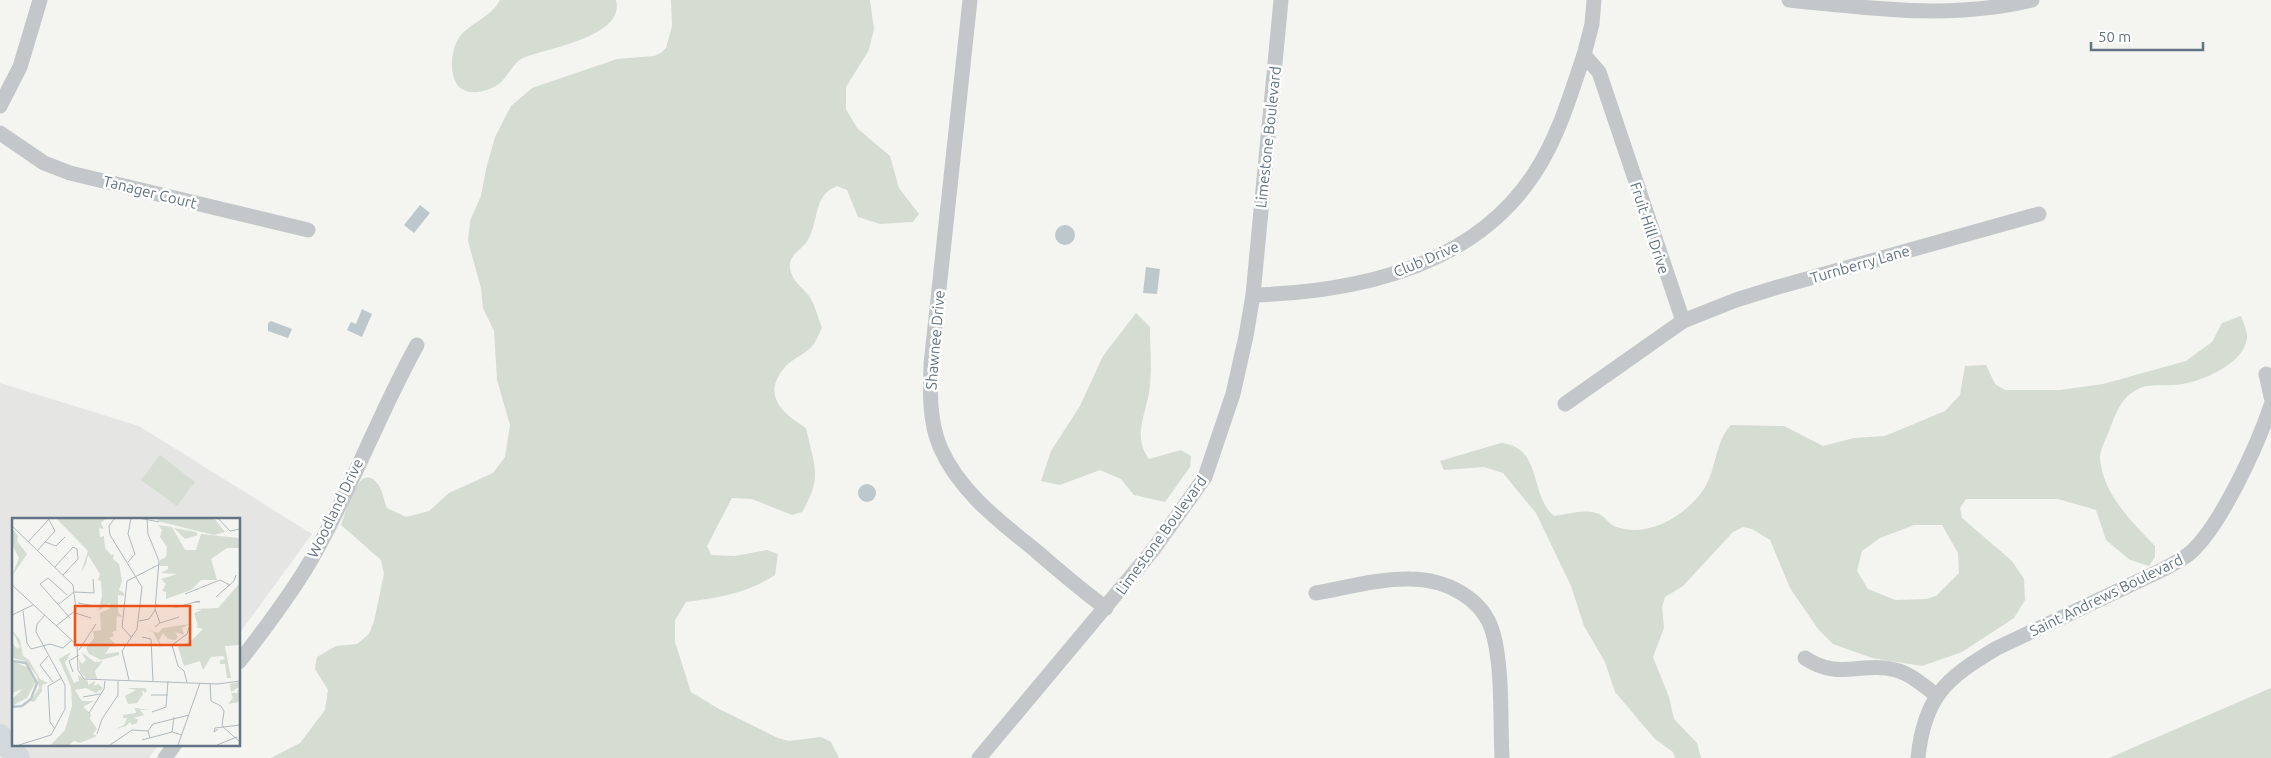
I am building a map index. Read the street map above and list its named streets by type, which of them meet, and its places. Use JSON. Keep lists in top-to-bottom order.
{
  "streets": {
    "street": [
      "Limestone Boulevard",
      "Tanager Court",
      "Fruit Hill Drive",
      "Club Drive",
      "Turnberry Lane",
      "Shawnee Drive",
      "Woodland Drive",
      "Saint Andrews Boulevard"
    ]
  },
  "crossings": [
    ["Limestone Boulevard", "Club Drive"],
    ["Limestone Boulevard", "Shawnee Drive"],
    ["Fruit Hill Drive", "Club Drive"],
    ["Fruit Hill Drive", "Turnberry Lane"]
  ],
  "scale_bar": "50 m"
}
